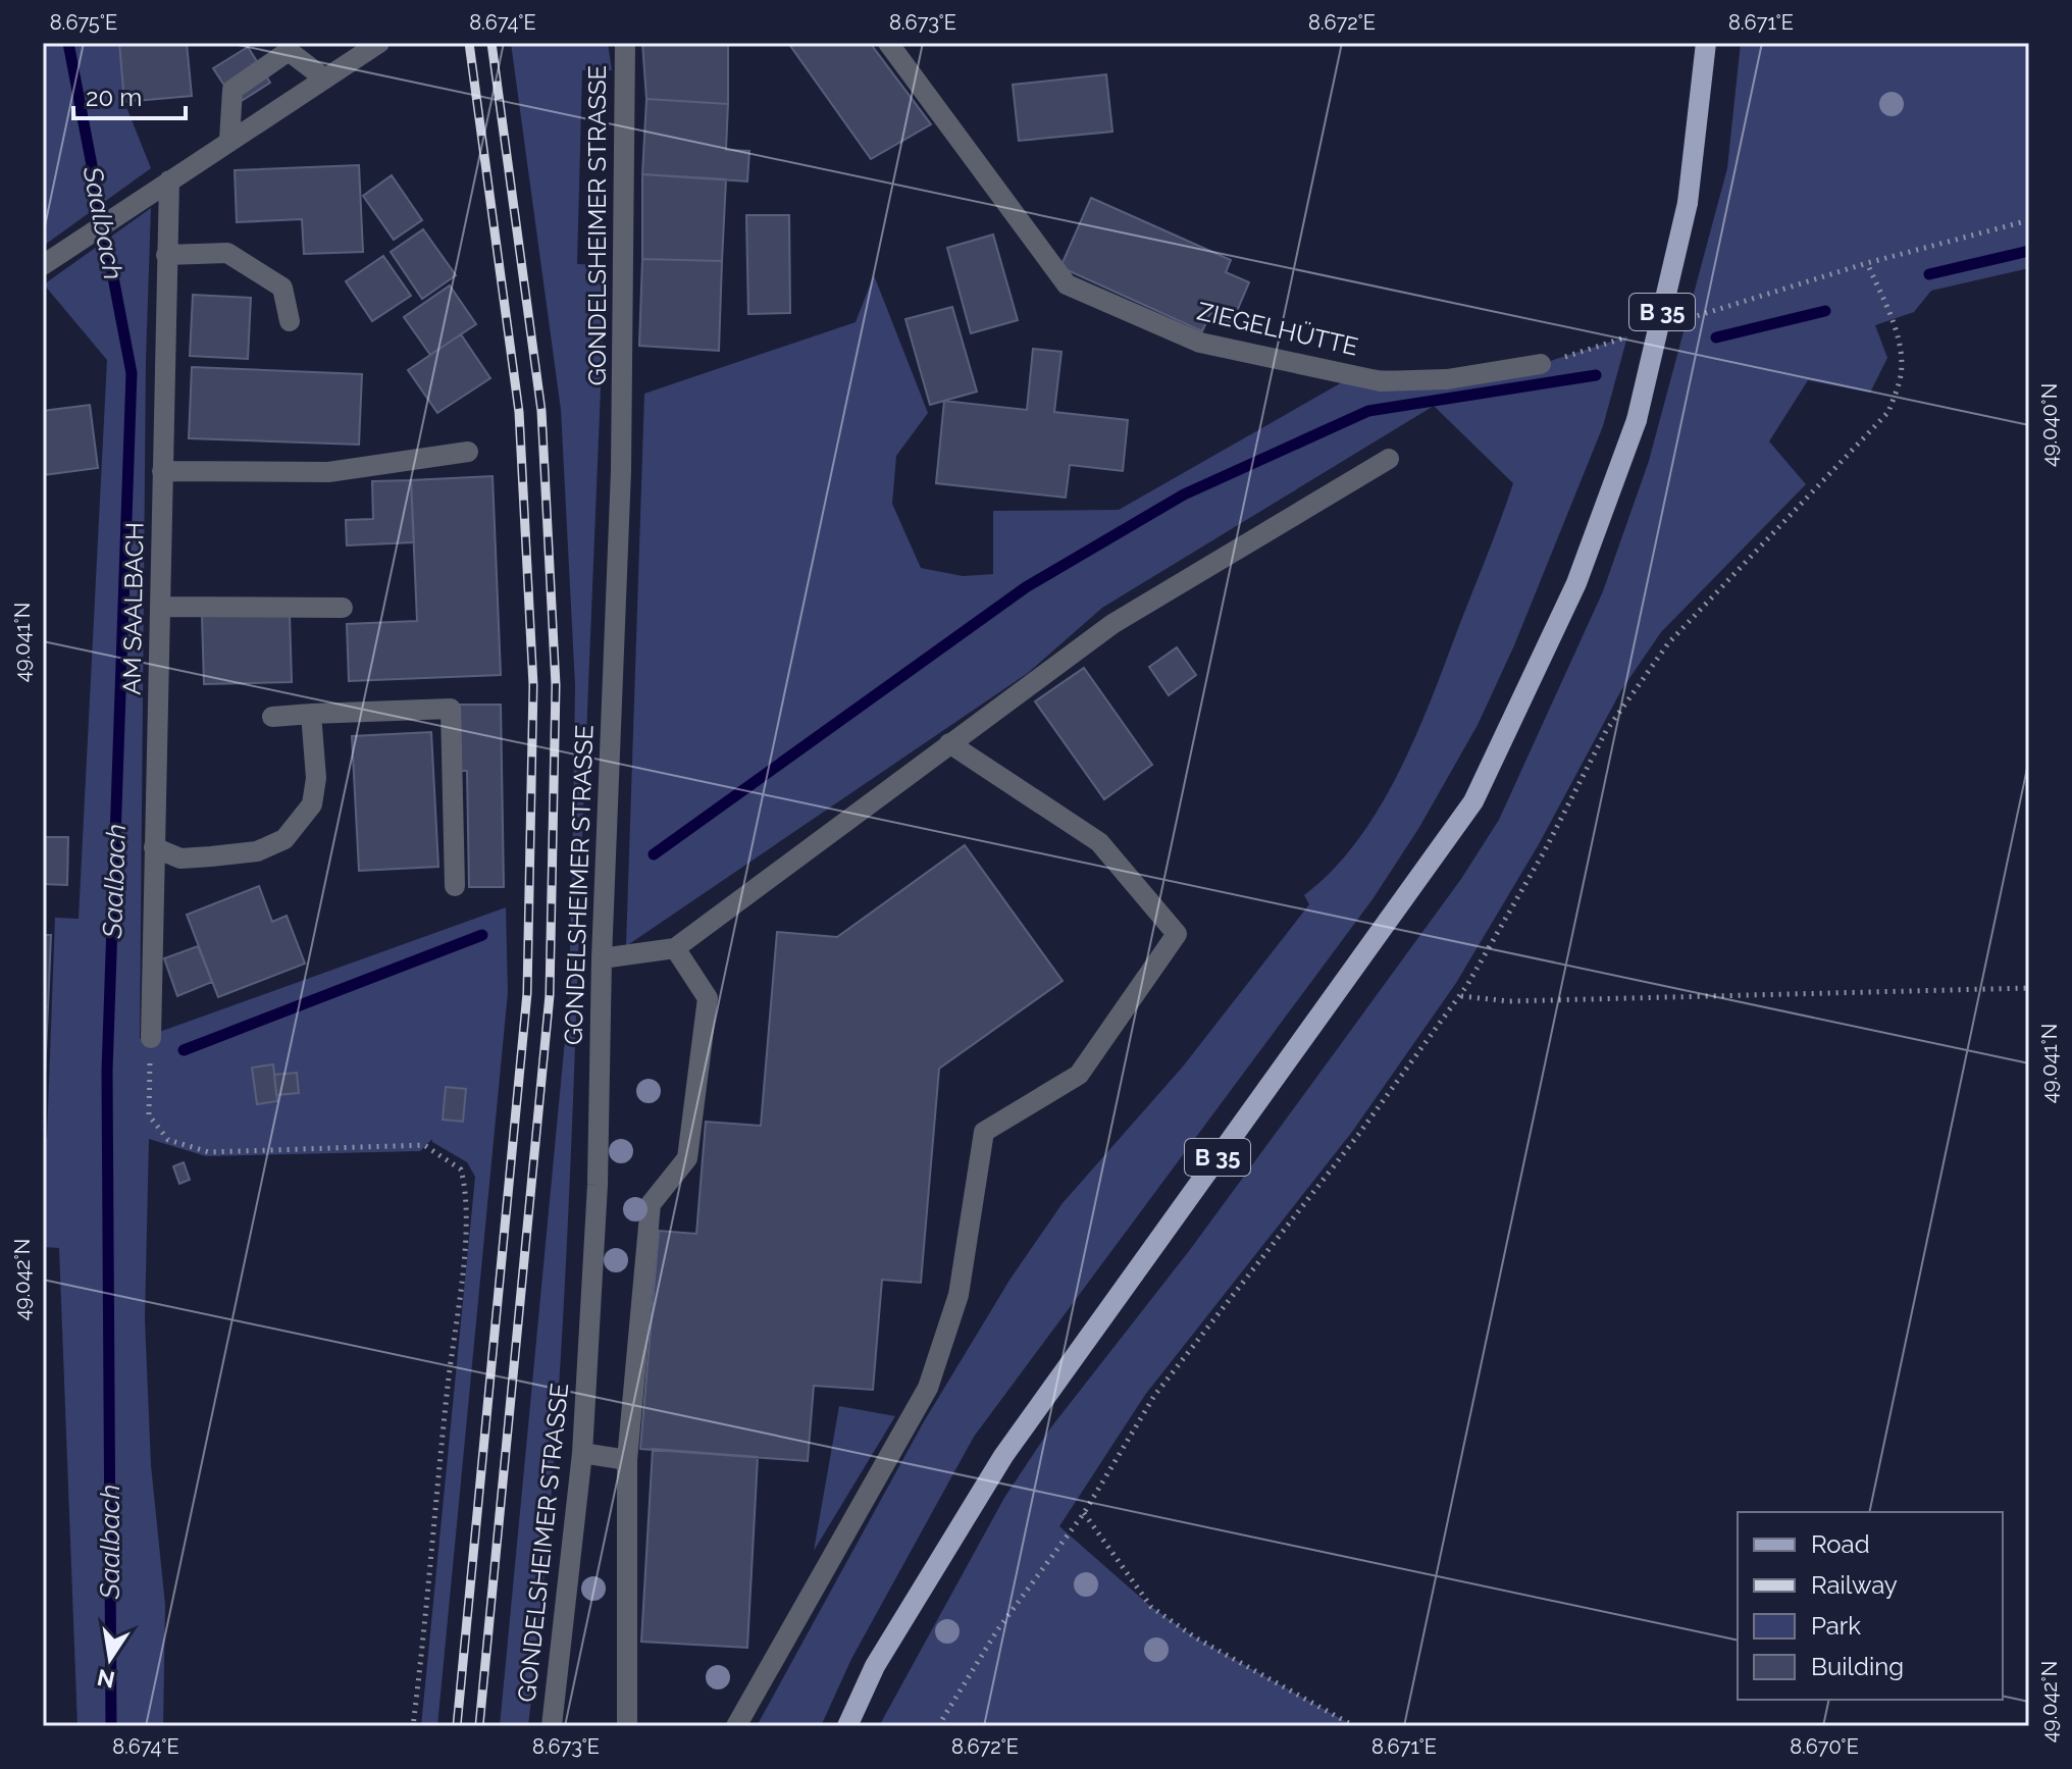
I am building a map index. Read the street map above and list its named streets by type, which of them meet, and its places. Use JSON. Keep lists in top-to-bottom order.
{
  "streets": {
    "main road": ["B 35"],
    "street": ["GONDELSHEIMER STRASSE", "ZIEGELHÜTTE", "AM SAALBACH"]
  },
  "water": ["Saalbach"],
  "legend": [
    "Road",
    "Railway",
    "Park",
    "Building"
  ],
  "scale_bar": "20 m",
  "north": "bottom",
  "coordinates": [
    "8.675°E",
    "8.674°E",
    "8.673°E",
    "8.672°E",
    "8.671°E",
    "49.040°N",
    "49.041°N",
    "49.042°N",
    "8.670°E"
  ]
}
